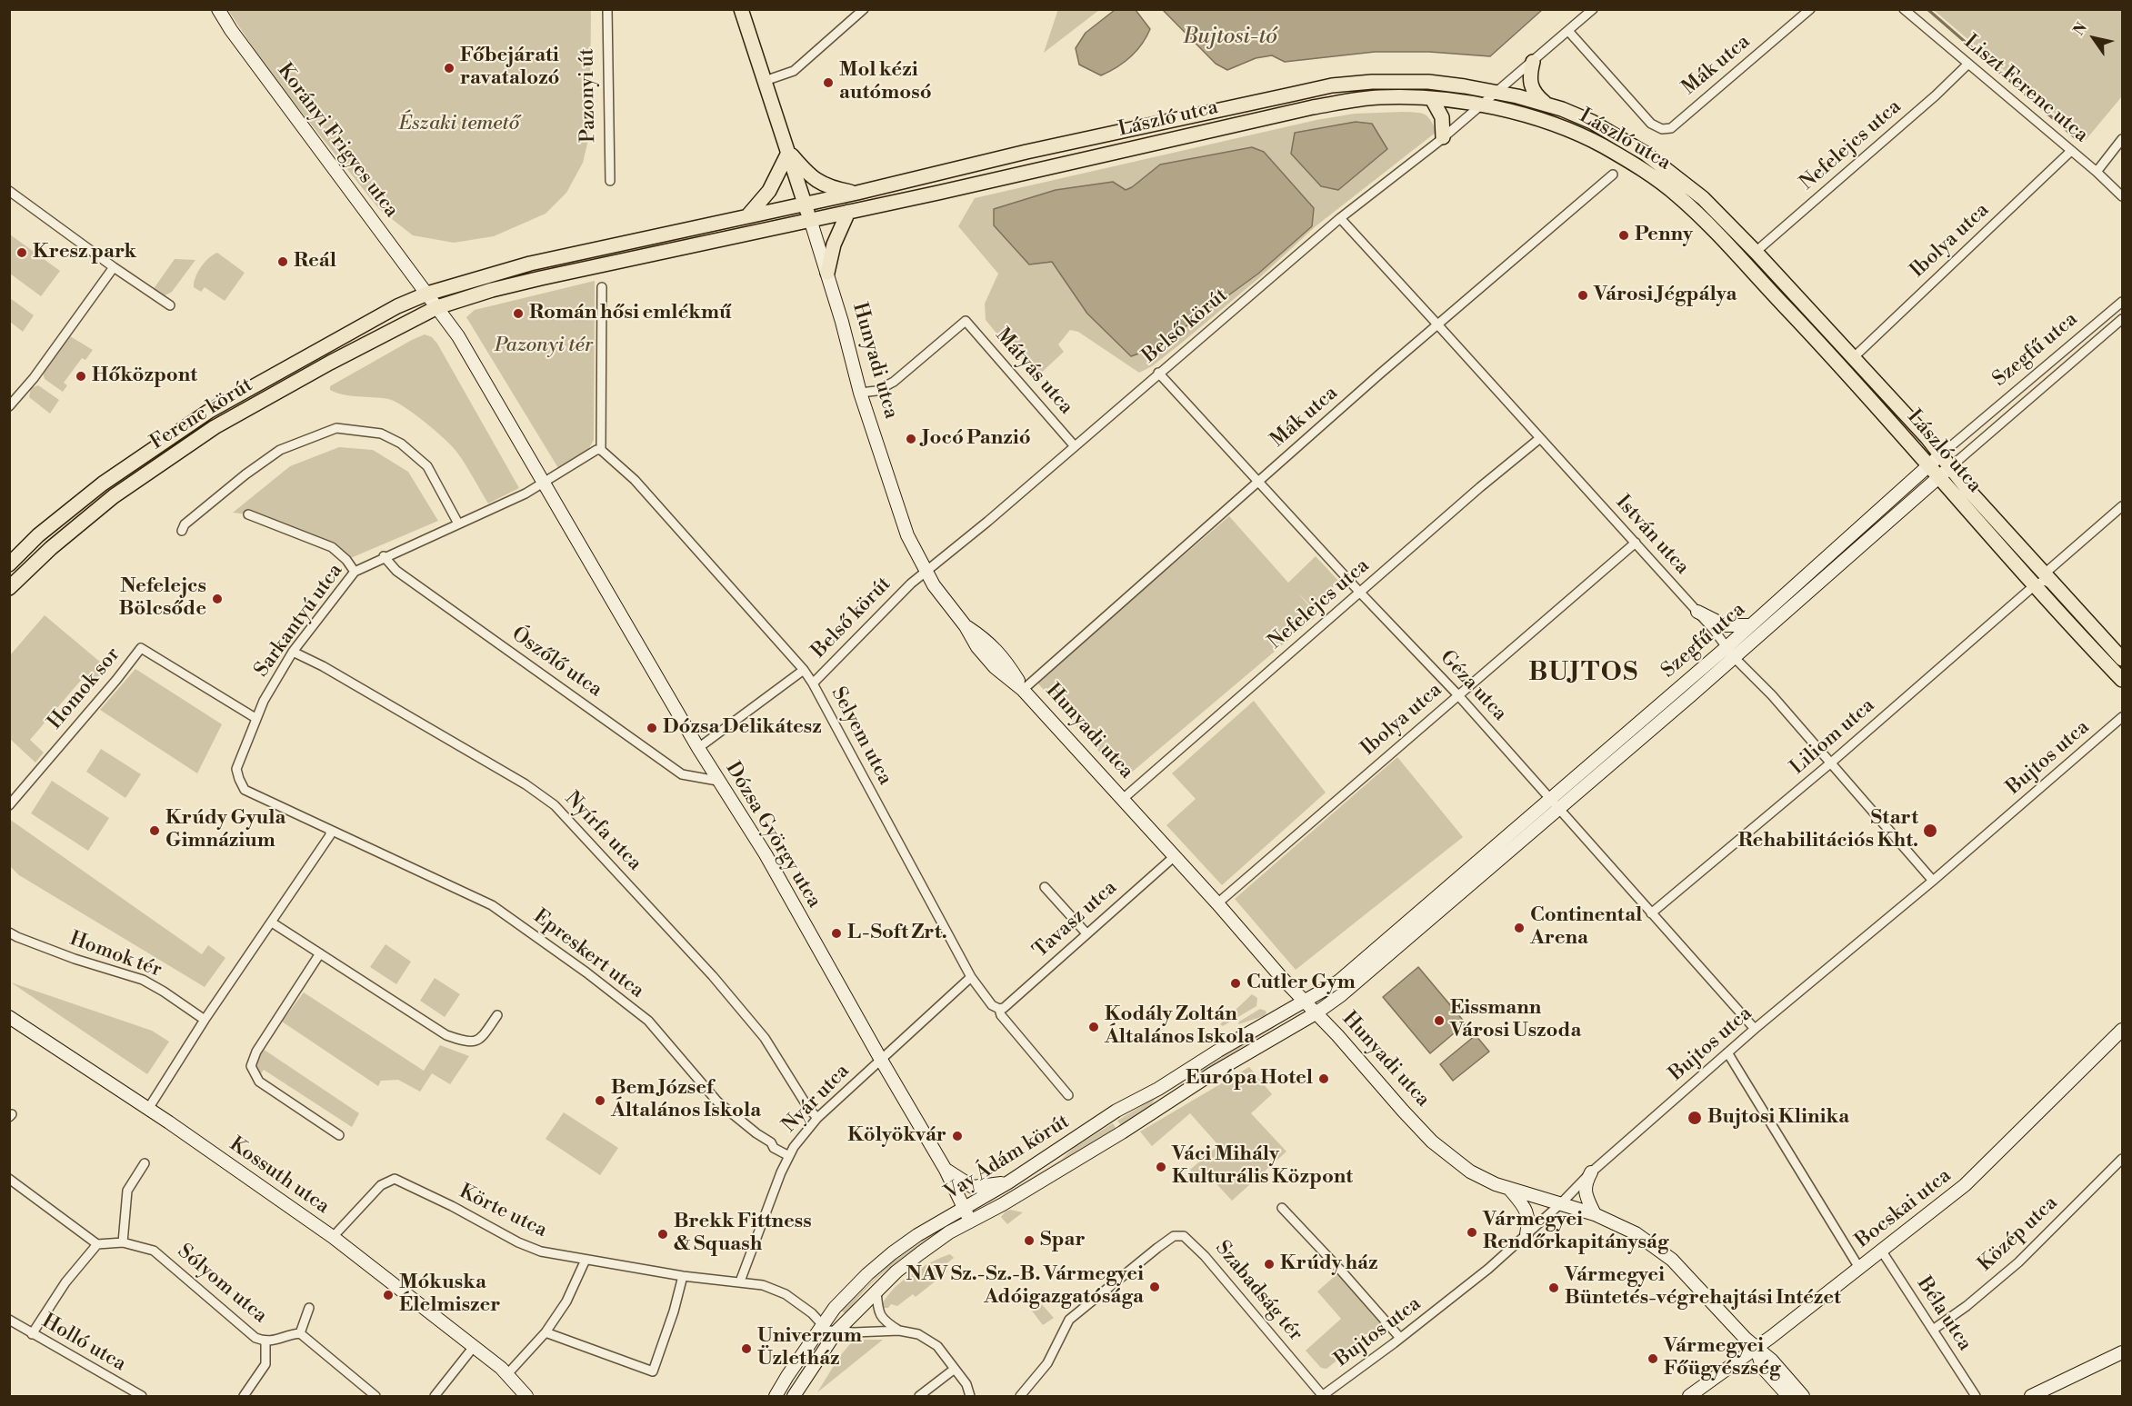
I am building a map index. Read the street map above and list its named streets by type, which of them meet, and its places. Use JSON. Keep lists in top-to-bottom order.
{
  "streets": {
    "main road": ["László utca", "Ferenc körút"],
    "street": [
      "Mák utca",
      "Liszt Ferenc utca",
      "Pazonyi út",
      "Korányi Frigyes utca",
      "Nefelejcs utca",
      "Ibolya utca",
      "Belső körút",
      "Szegfű utca",
      "Hunyadi utca",
      "Mátyás utca",
      "István utca",
      "Sarkantyú utca",
      "Ószőlő utca",
      "Géza utca",
      "Homok sor",
      "Selyem utca",
      "Liliom utca",
      "Bujtos utca",
      "Nyírfa utca",
      "Dózsa György utca",
      "Tavasz utca",
      "Epreskert utca",
      "Homok tér",
      "Nyár utca",
      "Vay Ádám körút",
      "Kossuth utca",
      "Bocskai utca",
      "Körte utca",
      "Közép utca",
      "Sólyom utca",
      "Szabadság tér",
      "Béla utca",
      "Holló utca"
    ]
  },
  "crossings": [
    ["Mák utca", "Belső körút"],
    ["Mák utca", "Hunyadi utca"],
    ["Mák utca", "István utca"],
    ["Mák utca", "Géza utca"],
    ["Liszt Ferenc utca", "Nefelejcs utca"],
    ["Liszt Ferenc utca", "Ibolya utca"],
    ["László utca", "Nefelejcs utca"],
    ["László utca", "Ibolya utca"],
    ["László utca", "Belső körút"],
    ["László utca", "Szegfű utca"],
    ["László utca", "Hunyadi utca"],
    ["László utca", "Liliom utca"],
    ["Korányi Frigyes utca", "Ferenc körút"],
    ["Nefelejcs utca", "Hunyadi utca"],
    ["Nefelejcs utca", "István utca"],
    ["Nefelejcs utca", "Géza utca"],
    ["Ibolya utca", "Hunyadi utca"],
    ["Ibolya utca", "István utca"],
    ["Ibolya utca", "Géza utca"],
    ["Belső körút", "Hunyadi utca"],
    ["Belső körút", "Mátyás utca"],
    ["Belső körút", "István utca"],
    ["Belső körút", "Géza utca"],
    ["Belső körút", "Selyem utca"],
    ["Belső körút", "Dózsa György utca"],
    ["Szegfű utca", "Hunyadi utca"],
    ["Szegfű utca", "István utca"],
    ["Szegfű utca", "Géza utca"],
    ["Szegfű utca", "Vay Ádám körút"],
    ["Hunyadi utca", "Mátyás utca"],
    ["Hunyadi utca", "Bujtos utca"],
    ["Hunyadi utca", "Tavasz utca"],
    ["Hunyadi utca", "Vay Ádám körút"],
    ["Hunyadi utca", "Bocskai utca"],
    ["István utca", "Liliom utca"],
    ["István utca", "Bujtos utca"],
    ["Sarkantyú utca", "Ószőlő utca"],
    ["Sarkantyú utca", "Homok sor"],
    ["Sarkantyú utca", "Nyírfa utca"],
    ["Sarkantyú utca", "Dózsa György utca"],
    ["Sarkantyú utca", "Epreskert utca"],
    ["Ószőlő utca", "Dózsa György utca"],
    ["Géza utca", "Liliom utca"],
    ["Géza utca", "Bujtos utca"],
    ["Selyem utca", "Tavasz utca"],
    ["Selyem utca", "Nyár utca"],
    ["Bujtos utca", "Szabadság tér"],
    ["Nyírfa utca", "Nyár utca"],
    ["Dózsa György utca", "Nyár utca"],
    ["Dózsa György utca", "Vay Ádám körút"],
    ["Epreskert utca", "Nyár utca"],
    ["Nyár utca", "Körte utca"],
    ["Vay Ádám körút", "Körte utca"],
    ["Kossuth utca", "Körte utca"],
    ["Bocskai utca", "Béla utca"],
    ["Közép utca", "Béla utca"]
  ],
  "districts": ["BUJTOS"],
  "water": ["Bujtosi-tó"],
  "parks": ["Északi temető", "Pazonyi tér"],
  "places": [
    "Főbejárati ravatalozó",
    "Mol kézi autómosó",
    "Penny",
    "Kresz park",
    "Reál",
    "Városi Jégpálya",
    "Román hősi emlékmű",
    "Hőközpont",
    "Jocó Panzió",
    "Nefelejcs Bölcsőde",
    "Dózsa Delikátesz",
    "Krúdy Gyula Gimnázium",
    "Start Rehabilitációs Kht.",
    "Continental Arena",
    "L-Soft Zrt.",
    "Cutler Gym",
    "Eissmann Városi Uszoda",
    "Kodály Zoltán Általános Iskola",
    "Európa Hotel",
    "Bem József Általános Iskola",
    "Bujtosi Klinika",
    "Kölyökvár",
    "Váci Mihály Kulturális Központ",
    "Vármegyei Rendőrkapitányság",
    "Brekk Fittness & Squash",
    "Spar",
    "Krúdy ház",
    "NAV Sz.-Sz.-B. Vármegyei Adóigazgatósága",
    "Vármegyei Büntetés-végrehajtási Intézet",
    "Mókuska Élelmiszer",
    "Univerzum Üzletház",
    "Vármegyei Főügyészség"
  ],
  "north": "top left"
}
